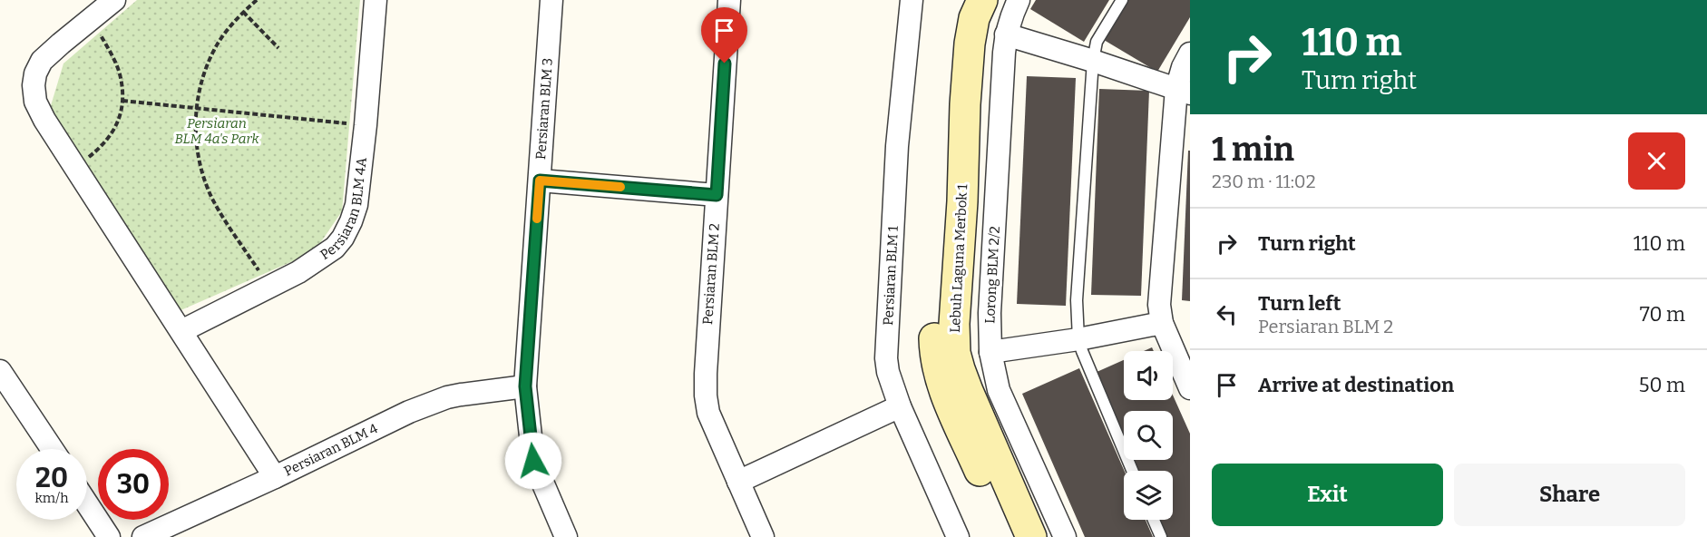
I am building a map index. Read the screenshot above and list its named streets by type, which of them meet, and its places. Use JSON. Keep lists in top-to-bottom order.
{
  "streets": {
    "street": [
      "Persiaran BLM 3",
      "Persiaran BLM 4A",
      "Lebuh Laguna Merbok 1",
      "Persiaran BLM 2",
      "Lorong BLM 2/2",
      "Persiaran BLM 1",
      "Persiaran BLM 4"
    ]
  },
  "crossings": [
    ["Persiaran BLM 3", "Persiaran BLM 4"]
  ],
  "parks": ["Persiaran BLM 4a's Park"],
  "page": {
    "turn": ["110 m", "Turn right"],
    "heading": ["1 min", "230 m · 11:02"],
    "list": [
      {
        "name": "Turn right",
        "value": "110 m"
      },
      {
        "name": "Turn left",
        "note": "Persiaran BLM 2",
        "value": "70 m"
      },
      {
        "name": "Arrive at destination",
        "value": "50 m"
      }
    ],
    "speed": "20 km/h",
    "limit": "30",
    "buttons": ["Exit", "Share"]
  }
}
